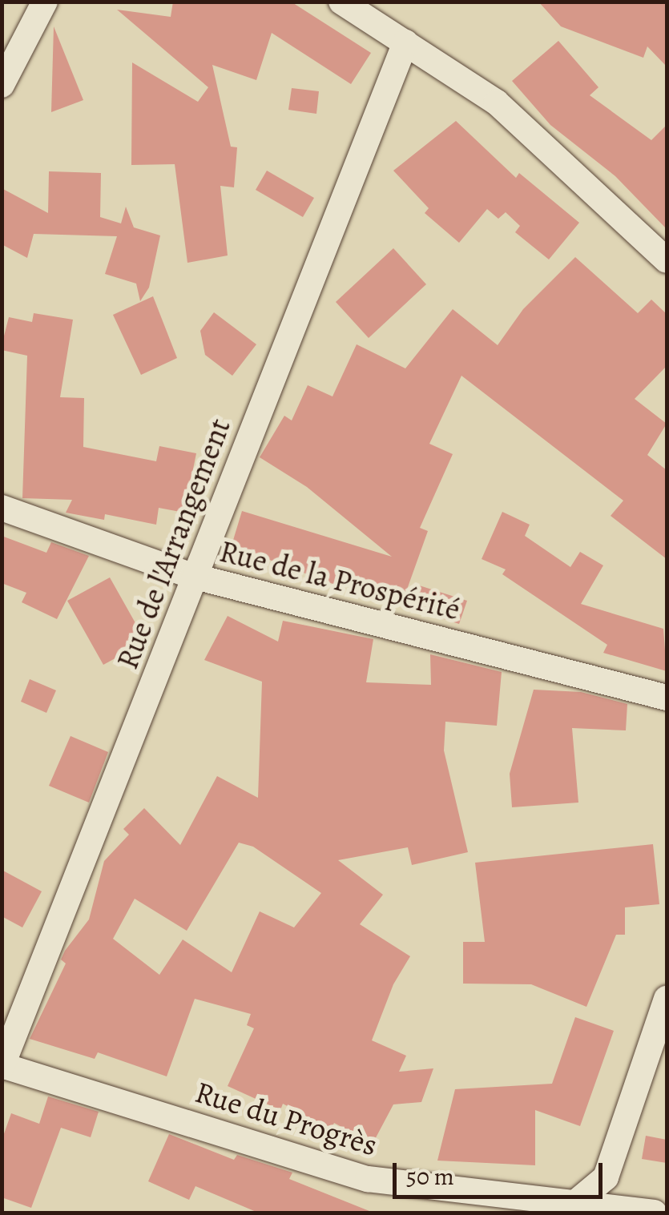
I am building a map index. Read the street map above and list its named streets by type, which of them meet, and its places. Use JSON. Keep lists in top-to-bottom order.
{
  "streets": {
    "street": ["Rue de l'Arrangement", "Rue de la Prospérité", "Rue du Progrès"]
  },
  "crossings": [
    ["Rue de l'Arrangement", "Rue de la Prospérité"],
    ["Rue de l'Arrangement", "Rue du Progrès"]
  ],
  "scale_bar": "50 m"
}
